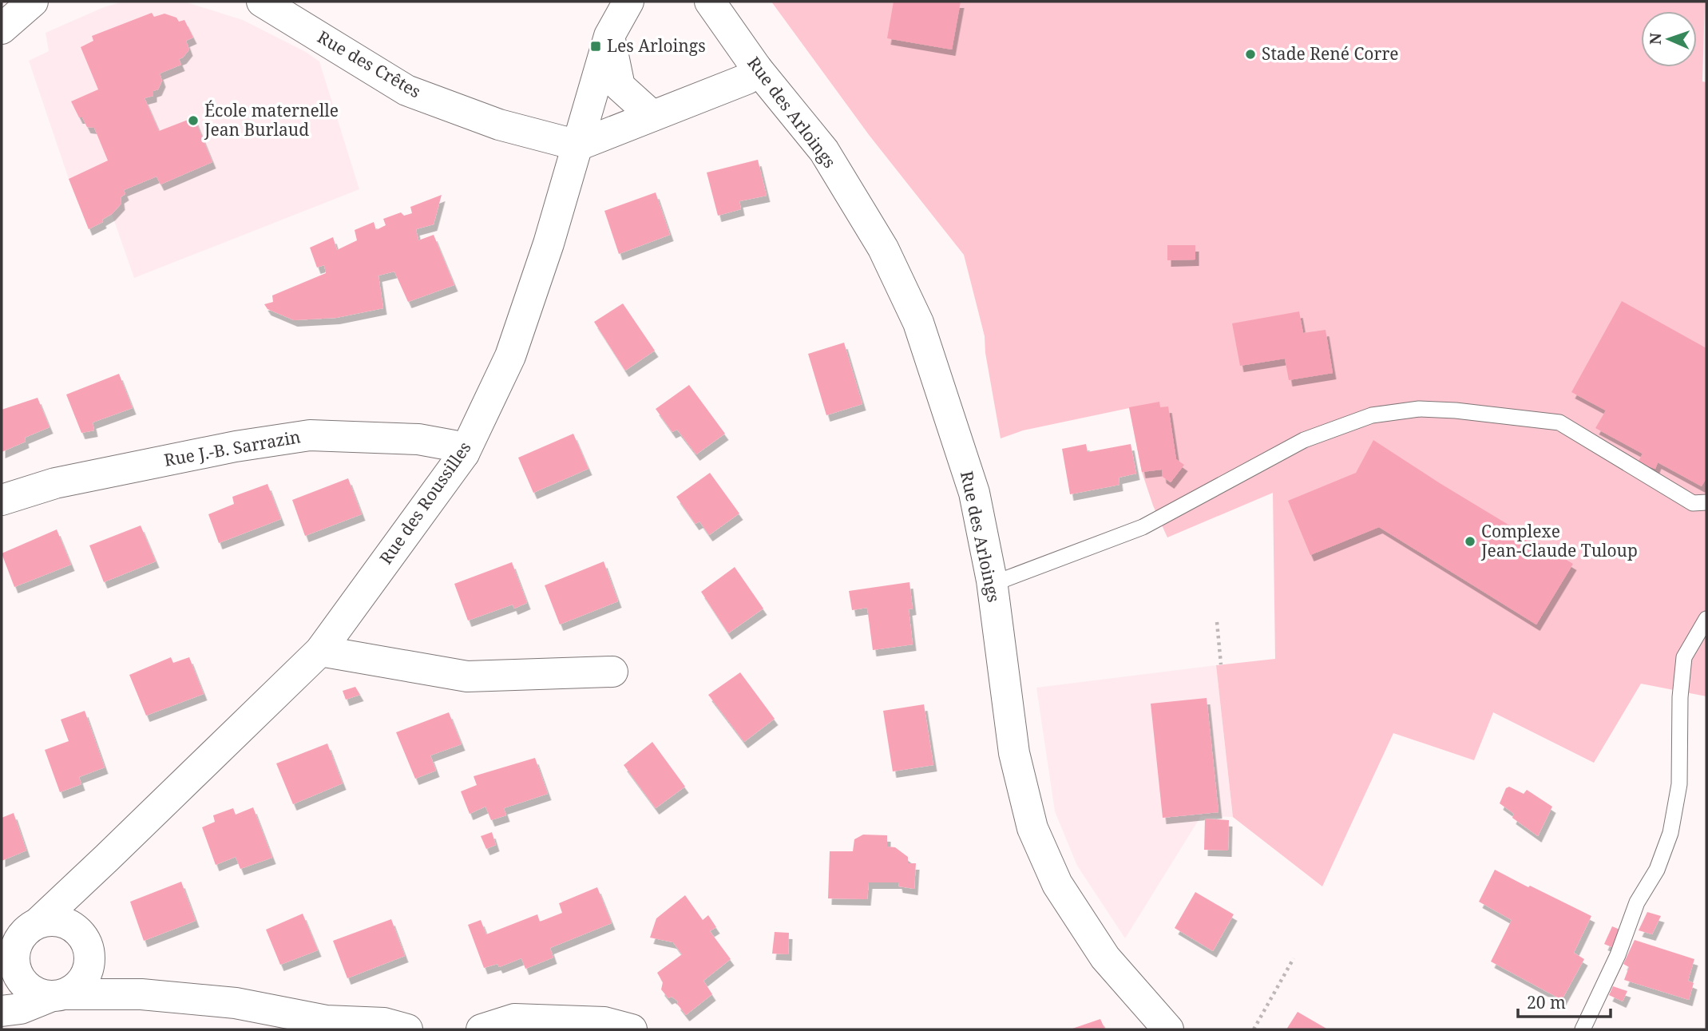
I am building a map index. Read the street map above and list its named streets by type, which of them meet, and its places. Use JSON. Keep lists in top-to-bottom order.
{
  "streets": {
    "street": [
      "Rue des Crêtes",
      "Rue des Arloings",
      "Rue J.-B. Sarrazin",
      "Rue des Roussilles"
    ]
  },
  "crossings": [
    ["Rue des Crêtes", "Rue des Roussilles"],
    ["Rue J.-B. Sarrazin", "Rue des Roussilles"]
  ],
  "places": {
    "transit": ["Les Arloings"],
    "other": ["Stade René Corre", "École maternelle Jean Burlaud", "Complexe Jean-Claude Tuloup"]
  },
  "scale_bar": "20 m",
  "north": "left"
}
